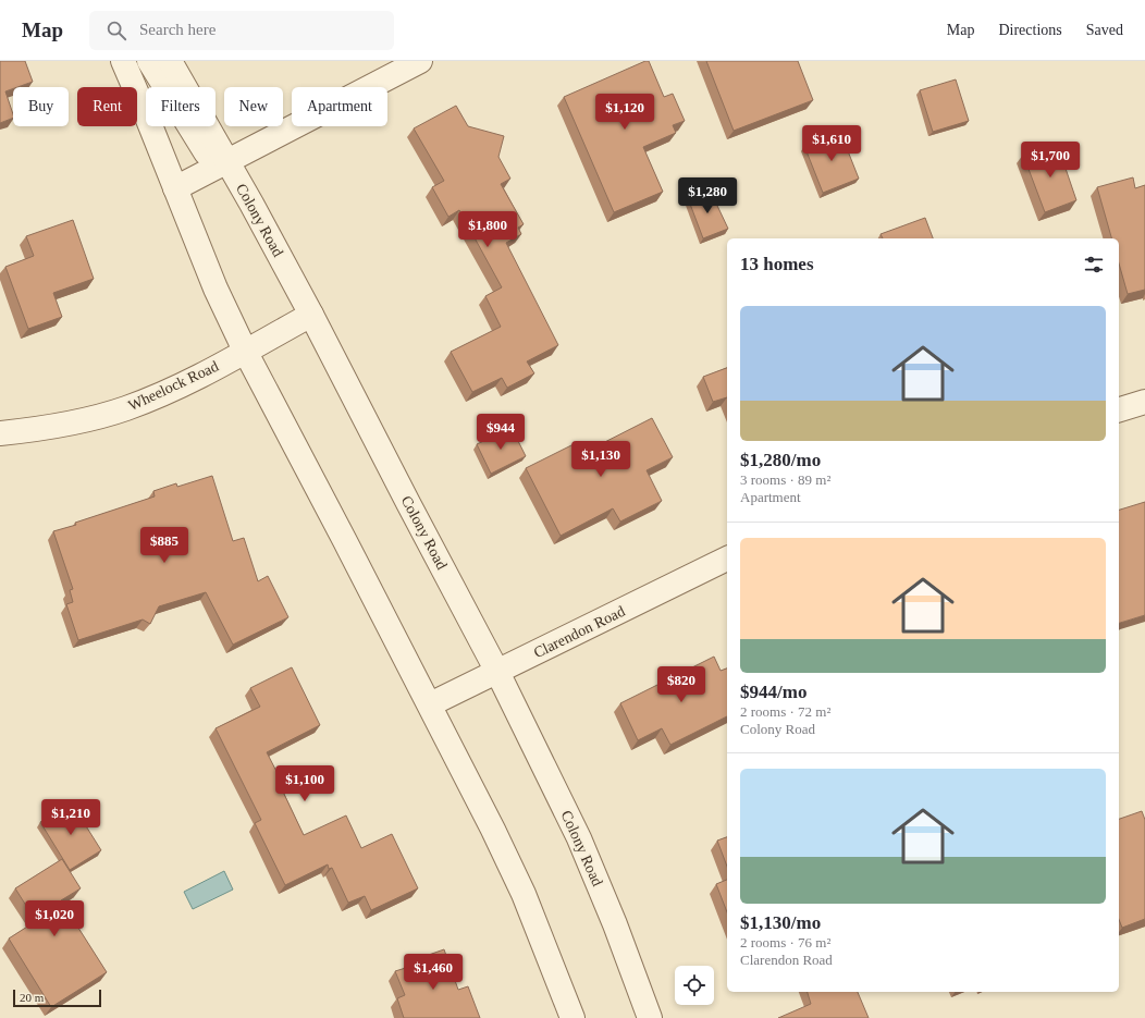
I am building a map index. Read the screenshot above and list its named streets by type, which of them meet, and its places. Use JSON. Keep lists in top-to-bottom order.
{
  "streets": {
    "street": ["Colony Road", "Wheelock Road", "Clarendon Road"]
  },
  "crossings": [
    ["Colony Road", "Wheelock Road"],
    ["Colony Road", "Clarendon Road"]
  ],
  "scale_bar": "20 m",
  "page": {
    "header": "Map",
    "search": "Search here",
    "nav": ["Map", "Directions", "Saved"],
    "chip": [
      "Buy",
      "Rent",
      "Filters",
      "New",
      "Apartment"
    ],
    "price": [
      "$1,120",
      "$1,610",
      "$1,700",
      "$1,280",
      "$1,800",
      "$944",
      "$1,130",
      "$885",
      "$820",
      "$1,100",
      "$1,210",
      "$1,020",
      "$1,460"
    ],
    "heading": "13 homes",
    "list": [
      {
        "name": "$1,280/mo",
        "note": "3 rooms · 89 m² · Apartment"
      },
      {
        "name": "$944/mo",
        "note": "2 rooms · 72 m² · Colony Road"
      },
      {
        "name": "$1,130/mo",
        "note": "2 rooms · 76 m² · Clarendon Road"
      }
    ],
    "scale": "20 m"
  }
}
